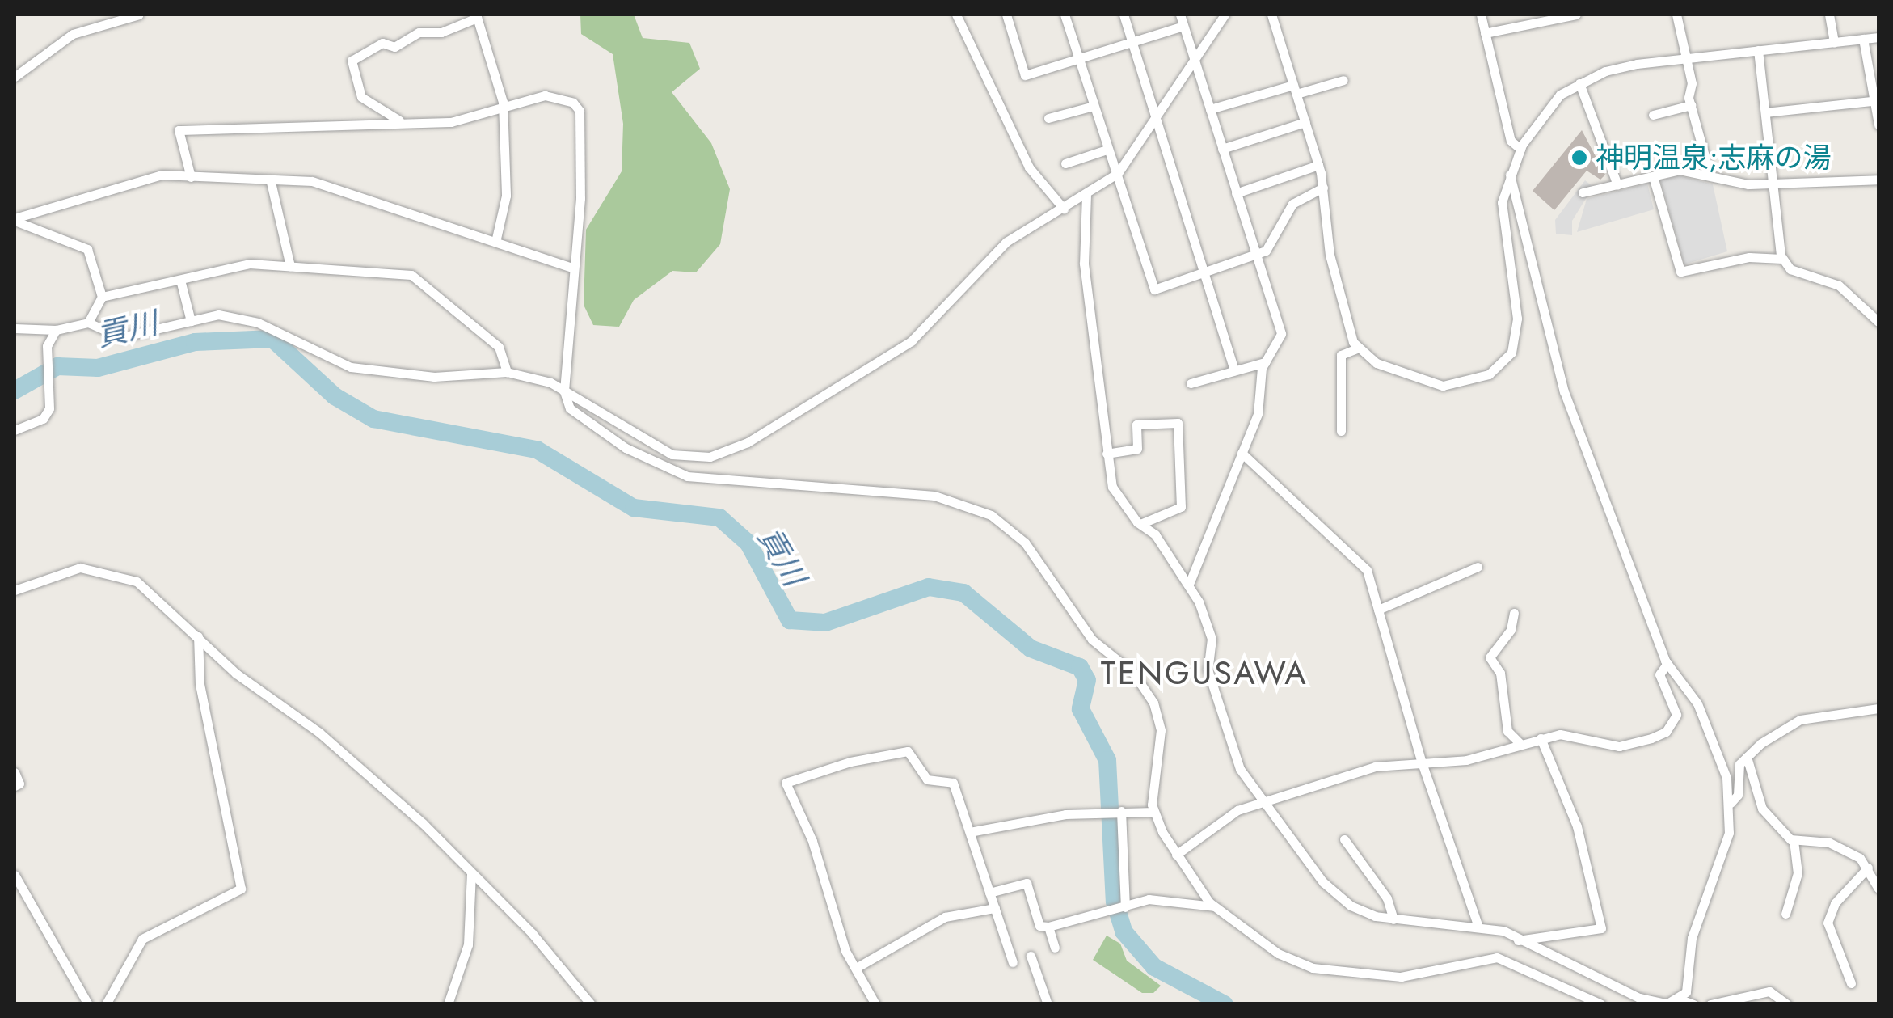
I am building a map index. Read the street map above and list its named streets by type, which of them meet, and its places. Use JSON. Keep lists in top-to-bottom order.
{
  "districts": ["TENGUSAWA"],
  "water": ["貢川"],
  "places": ["神明温泉;志麻の湯"]
}
